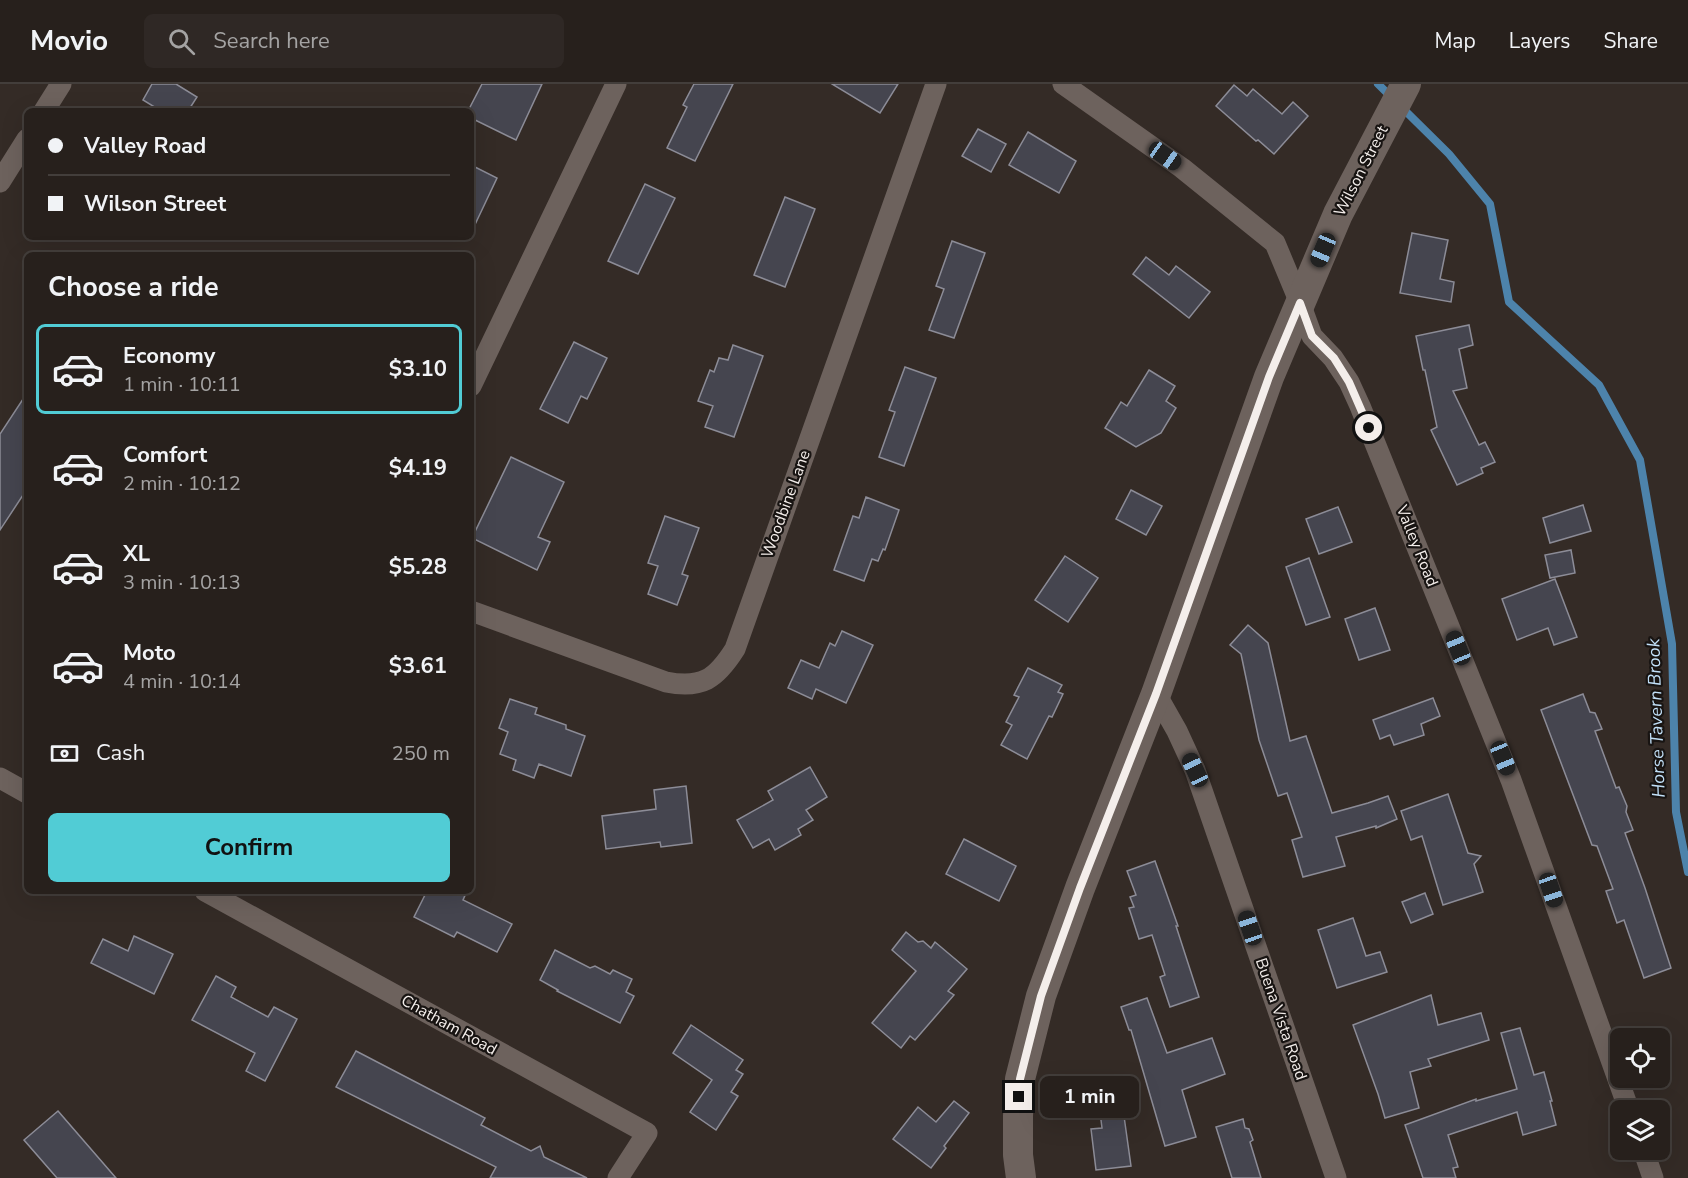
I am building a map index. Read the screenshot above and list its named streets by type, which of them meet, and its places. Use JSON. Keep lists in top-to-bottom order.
{
  "streets": {
    "main road": ["Wilson Street"],
    "street": [
      "Woodbine Lane",
      "Valley Road",
      "Buena Vista Road",
      "Chatham Road"
    ]
  },
  "crossings": [
    ["Wilson Street", "Valley Road"],
    ["Wilson Street", "Buena Vista Road"]
  ],
  "water": ["Horse Tavern Brook"],
  "page": {
    "header": "Movio",
    "search": "Search here",
    "nav": ["Map", "Layers", "Share"],
    "banner": ["Valley Road", "Wilson Street"],
    "heading": "Choose a ride",
    "list": [
      {
        "name": "Economy",
        "note": "1 min · 10:11",
        "value": "$3.10"
      },
      {
        "name": "Comfort",
        "note": "2 min · 10:12",
        "value": "$4.19"
      },
      {
        "name": "XL",
        "note": "3 min · 10:13",
        "value": "$5.28"
      },
      {
        "name": "Moto",
        "note": "4 min · 10:14",
        "value": "$3.61"
      }
    ],
    "pay": ["Cash", "250 m"],
    "buttons": "Confirm",
    "bubble": "1 min"
  }
}
